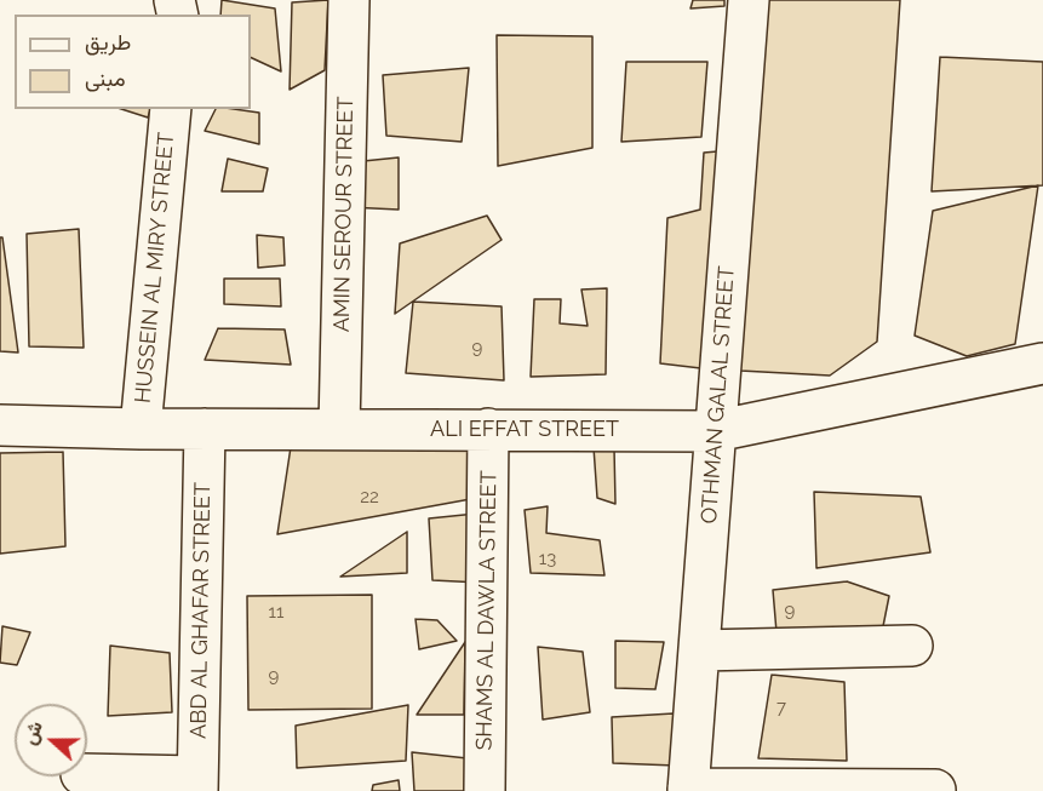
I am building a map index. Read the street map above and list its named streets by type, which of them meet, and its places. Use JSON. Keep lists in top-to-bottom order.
{
  "streets": {
    "street": [
      "AMIN SEROUR STREET",
      "HUSSEIN AL MIRY STREET",
      "OTHMAN GALAL STREET",
      "ALI EFFAT STREET",
      "ABD AL GHAFAR STREET",
      "SHAMS AL DAWLA STREET"
    ]
  },
  "crossings": [
    ["AMIN SEROUR STREET", "ALI EFFAT STREET"],
    ["HUSSEIN AL MIRY STREET", "ALI EFFAT STREET"],
    ["OTHMAN GALAL STREET", "ALI EFFAT STREET"],
    ["ALI EFFAT STREET", "ABD AL GHAFAR STREET"],
    ["ALI EFFAT STREET", "SHAMS AL DAWLA STREET"]
  ],
  "house_numbers": [
    "9",
    "22",
    "13",
    "9",
    "11",
    "9",
    "7"
  ],
  "legend": ["طريق", "مبنى"],
  "north": "left"
}
